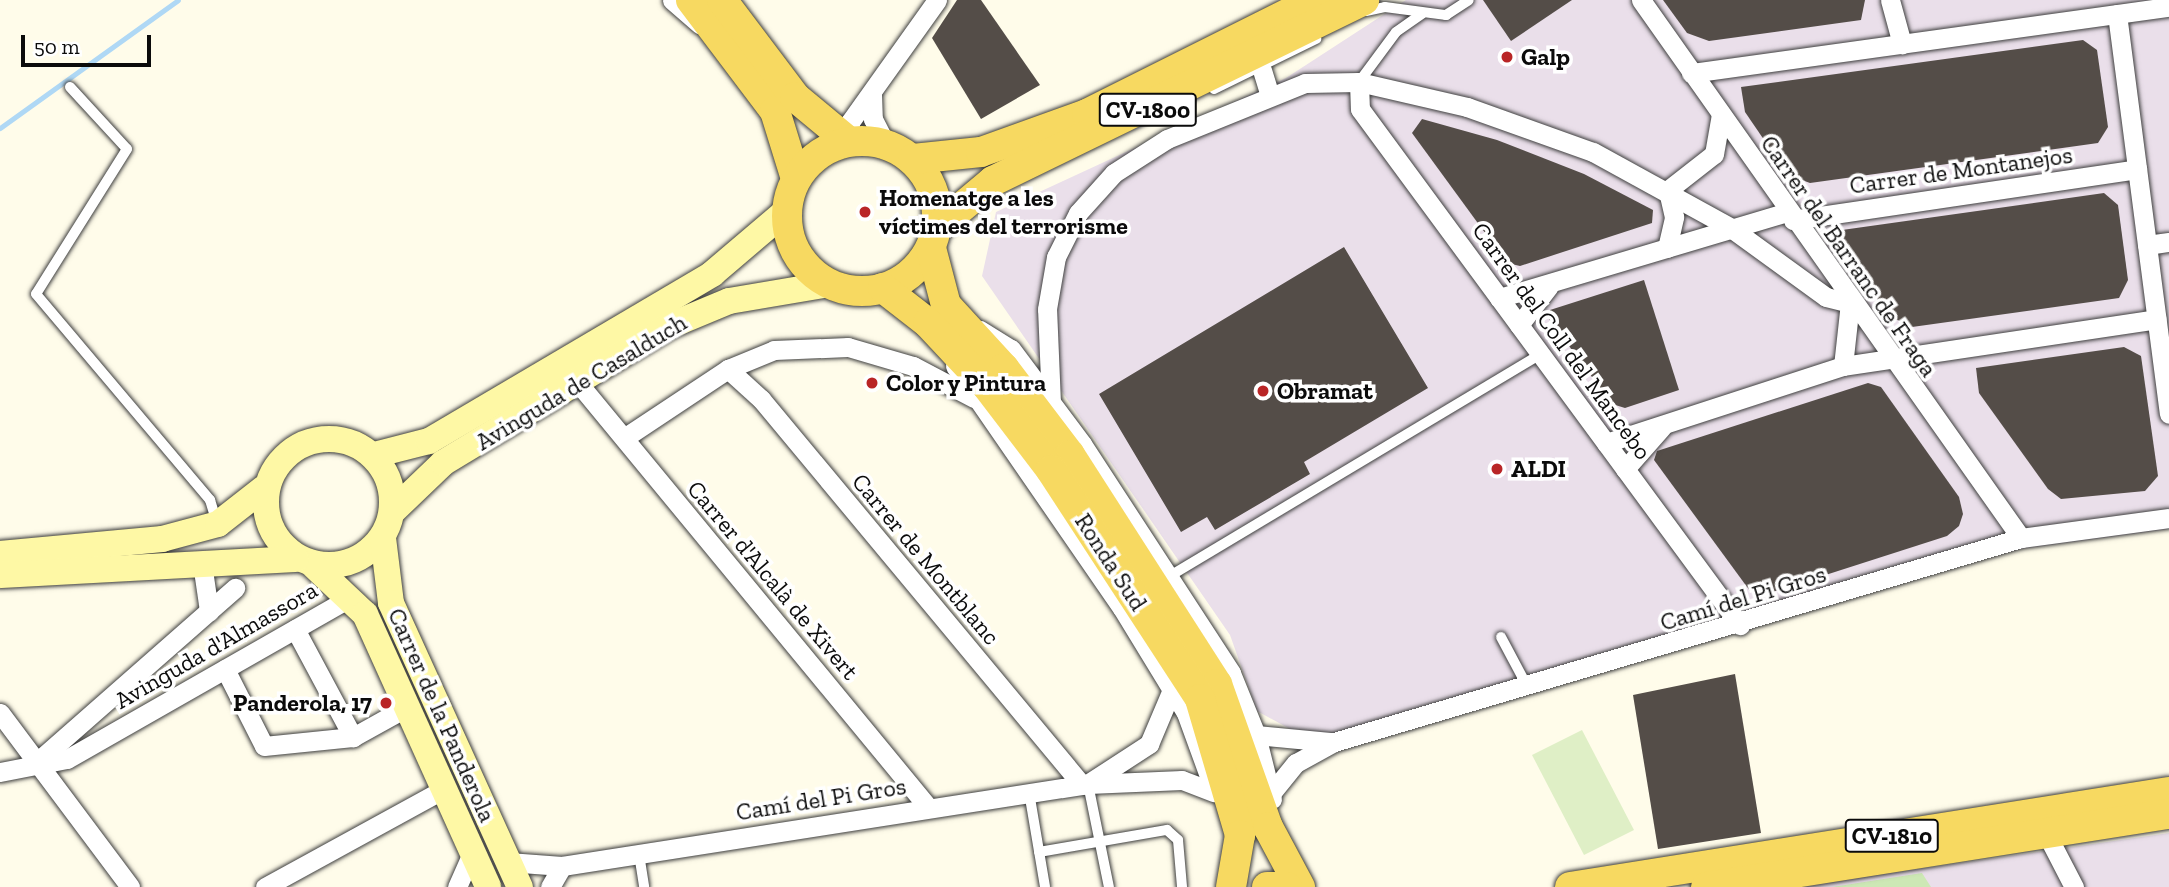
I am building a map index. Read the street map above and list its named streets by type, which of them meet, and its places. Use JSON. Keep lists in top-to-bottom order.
{
  "streets": {
    "main road": [
      "CV-1800",
      "Avinguda de Casalduch",
      "Ronda Sud",
      "Carrer de la Panderola",
      "CV-1810"
    ],
    "street": [
      "Carrer de Montanejos",
      "Carrer del Barranc de Fraga",
      "Carrer del Coll del Mancebo",
      "Carrer de Montblanc",
      "Carrer d'Alcalà de Xivert",
      "Camí del Pi Gros",
      "Avinguda d'Almassora"
    ]
  },
  "crossings": [
    ["CV-1800", "Avinguda de Casalduch"],
    ["CV-1800", "Ronda Sud"],
    ["Carrer de Montanejos", "Carrer del Barranc de Fraga"],
    ["Carrer de Montanejos", "Carrer del Coll del Mancebo"],
    ["Carrer del Barranc de Fraga", "Camí del Pi Gros"],
    ["Carrer del Coll del Mancebo", "Camí del Pi Gros"],
    ["Avinguda de Casalduch", "Ronda Sud"],
    ["Avinguda de Casalduch", "Carrer d'Alcalà de Xivert"],
    ["Avinguda de Casalduch", "Carrer de la Panderola"],
    ["Carrer de Montblanc", "Camí del Pi Gros"],
    ["Ronda Sud", "Camí del Pi Gros"],
    ["Carrer d'Alcalà de Xivert", "Camí del Pi Gros"],
    ["Camí del Pi Gros", "Carrer de la Panderola"],
    ["Avinguda d'Almassora", "Carrer de la Panderola"]
  ],
  "places": [
    "Galp",
    "Homenatge a les víctimes del terrorisme",
    "Color y Pintura",
    "Obramat",
    "ALDI",
    "Panderola, 17"
  ],
  "scale_bar": "50 m"
}
